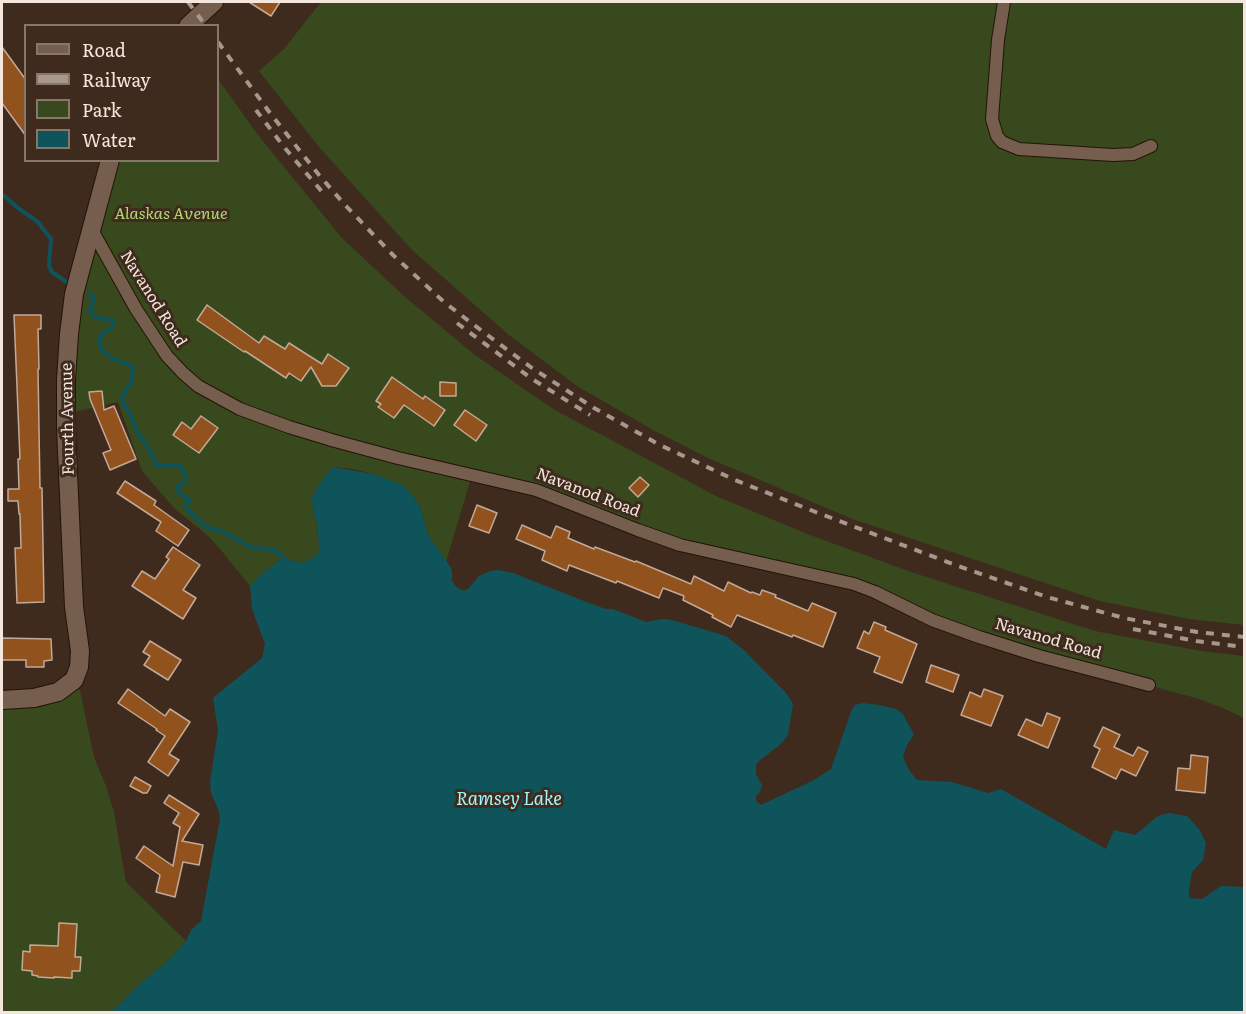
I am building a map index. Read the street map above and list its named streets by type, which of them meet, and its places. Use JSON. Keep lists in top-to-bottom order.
{
  "streets": {
    "street": ["Navanod Road", "Fourth Avenue"]
  },
  "crossings": [
    ["Navanod Road", "Fourth Avenue"]
  ],
  "water": ["Ramsey Lake"],
  "parks": ["Alaskas Avenue"],
  "legend": [
    "Road",
    "Railway",
    "Park",
    "Water"
  ]
}
